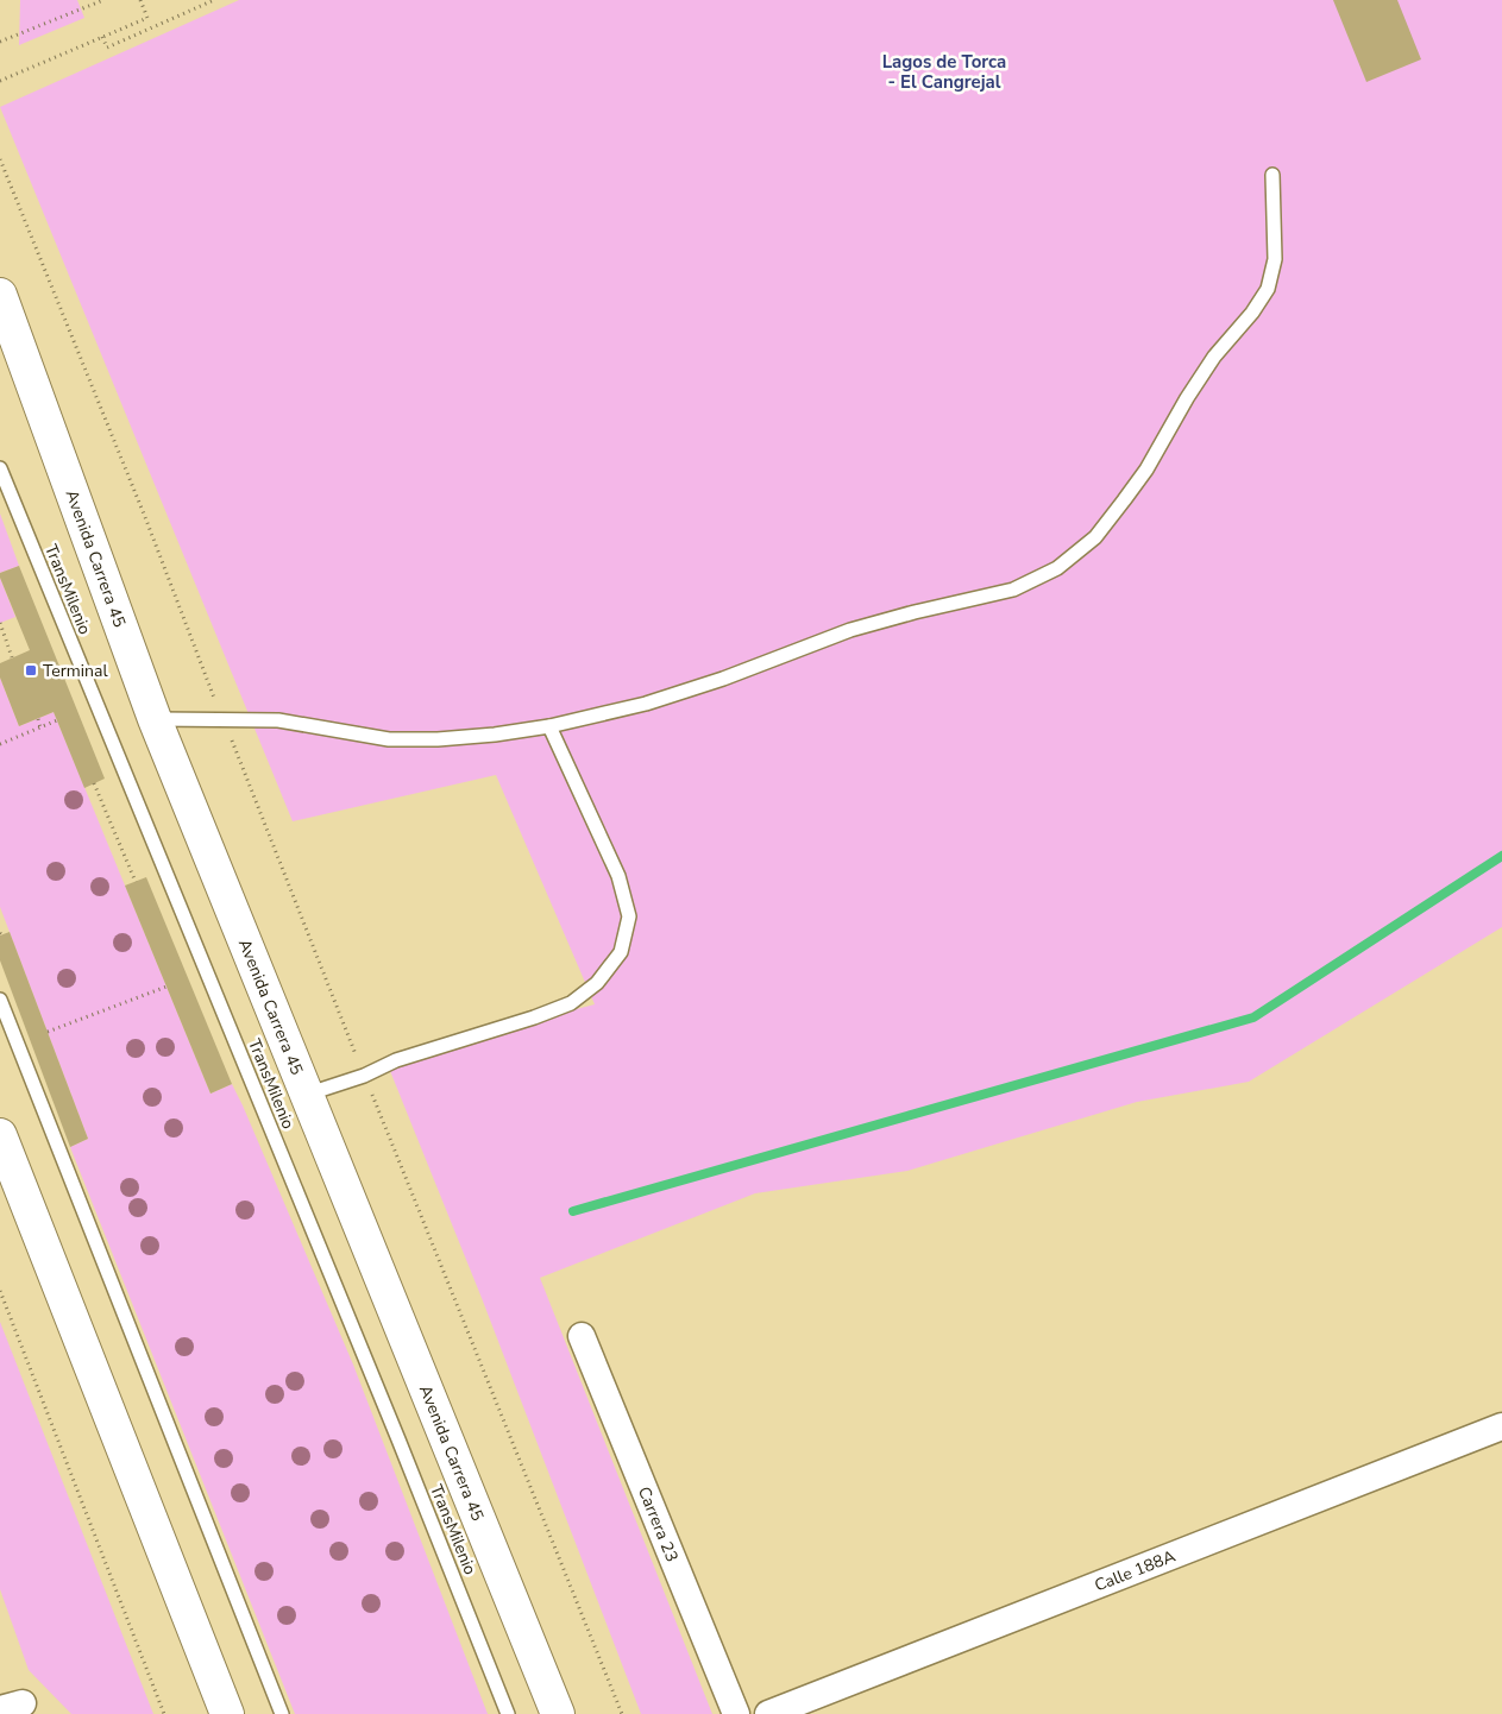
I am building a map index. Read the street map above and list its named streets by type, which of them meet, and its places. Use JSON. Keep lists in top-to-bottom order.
{
  "streets": {
    "highway": ["Avenida Carrera 45"],
    "street": ["Carrera 23", "Calle 188A"],
    "lane": ["TransMilenio"]
  },
  "districts": ["Lagos de Torca - El Cangrejal"],
  "places": {
    "transit": ["Terminal"]
  }
}
